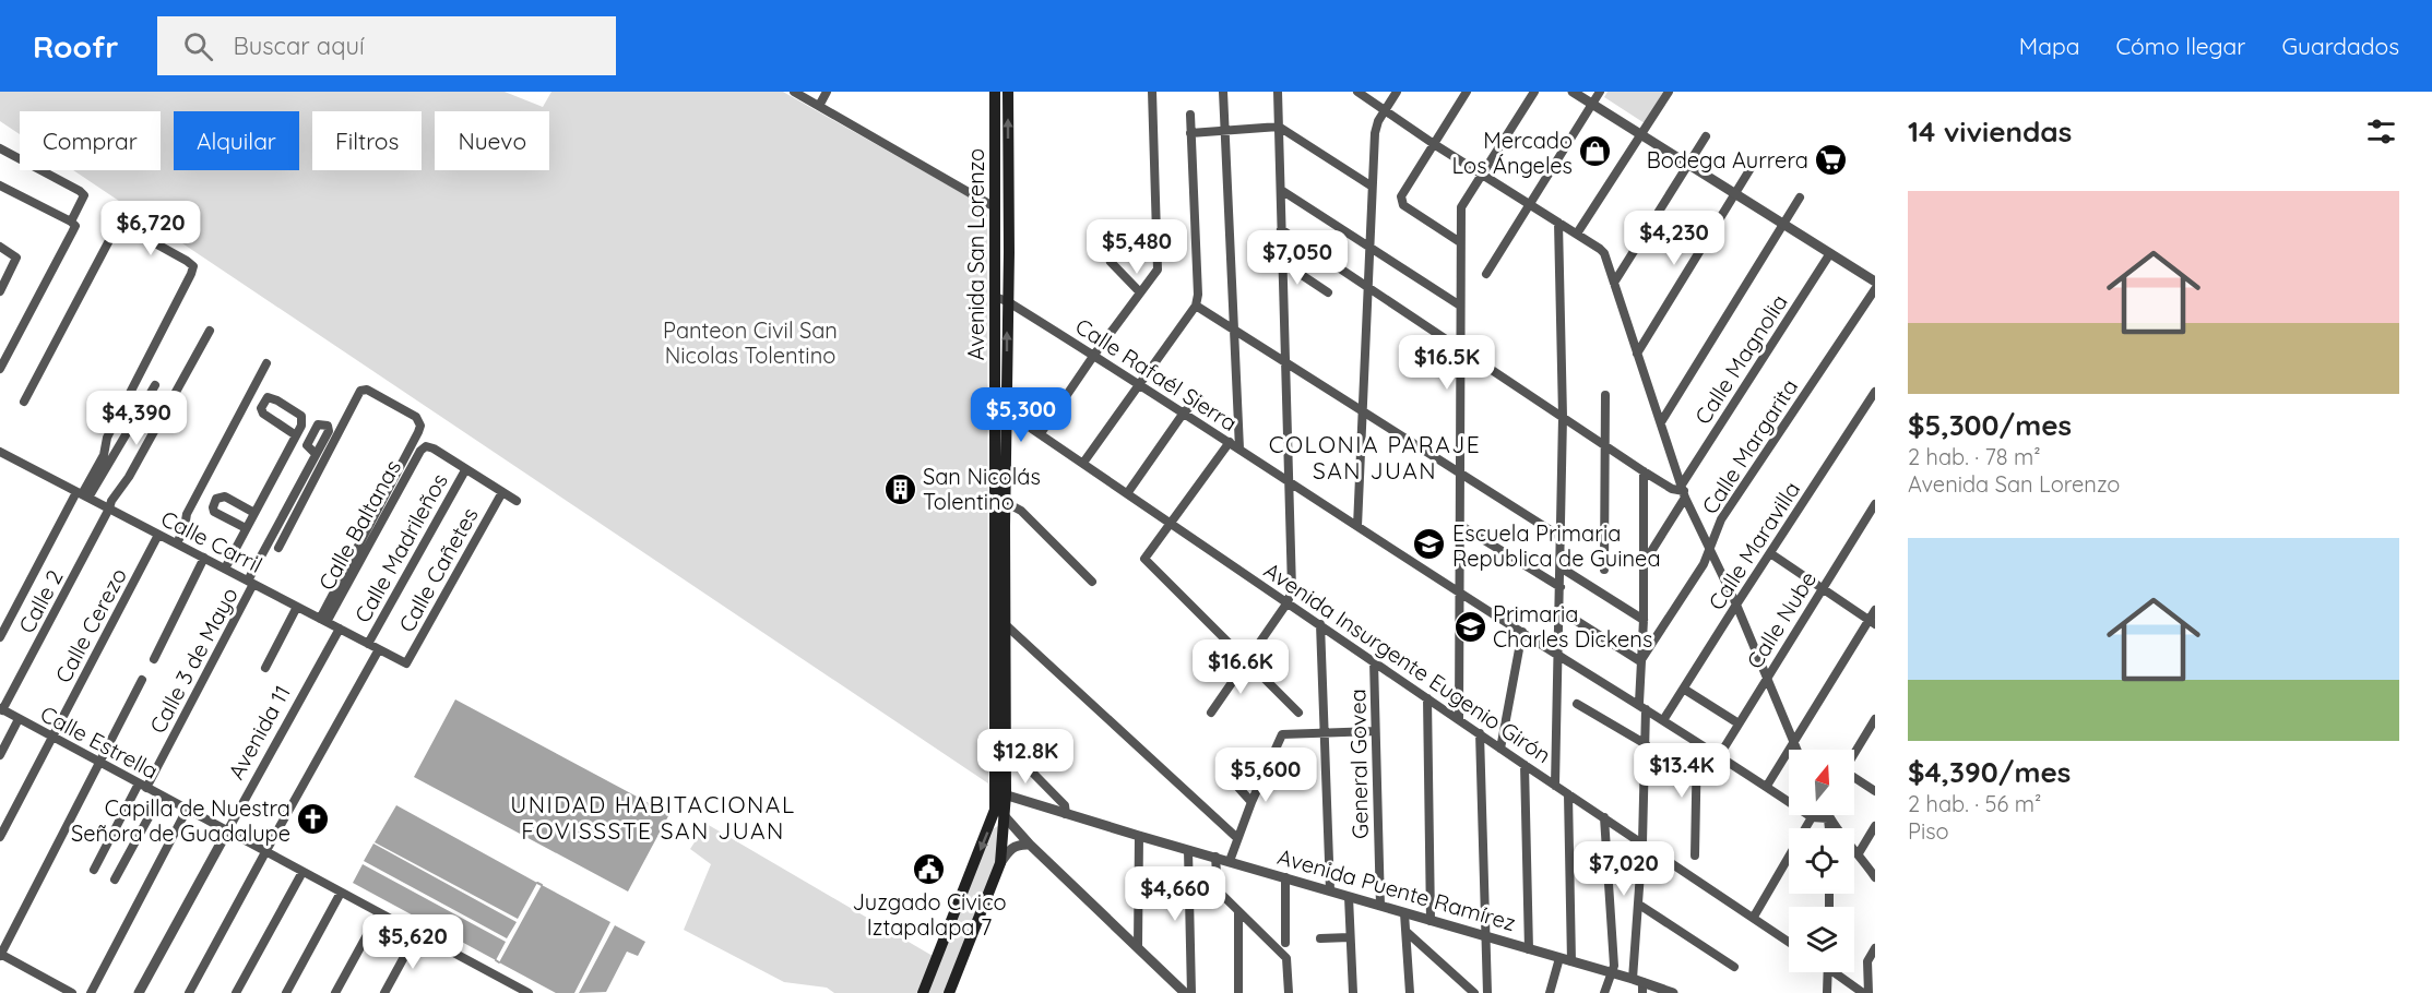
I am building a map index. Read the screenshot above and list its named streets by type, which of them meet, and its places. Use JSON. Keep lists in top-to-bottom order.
{
  "streets": {
    "main road": ["Avenida San Lorenzo"],
    "street": [
      "Calle Magnolia",
      "Calle Rafaél Sierra",
      "Calle Margarita",
      "Calle Baltanas",
      "Calle Carril",
      "Calle Maravilla",
      "Calle Madrileños",
      "Calle Cañetes",
      "Calle 2",
      "Calle Nube",
      "Calle Cerezo",
      "Calle 3 de Mayo",
      "Avenida Insurgente Eugenio Girón",
      "Avenida 11",
      "Calle Estrella",
      "General Govea",
      "Avenida Puente Ramírez"
    ]
  },
  "crossings": [
    ["Avenida San Lorenzo", "Calle Rafaél Sierra"],
    ["Avenida San Lorenzo", "Avenida Insurgente Eugenio Girón"],
    ["Avenida San Lorenzo", "Avenida Puente Ramírez"],
    ["Calle Rafaél Sierra", "Calle Maravilla"],
    ["Calle Rafaél Sierra", "Calle Nube"],
    ["Calle Baltanas", "Calle Carril"],
    ["Calle Baltanas", "Calle Madrileños"],
    ["Calle Carril", "Calle Madrileños"],
    ["Calle Carril", "Calle Cañetes"],
    ["Calle Carril", "Calle 2"],
    ["Calle Carril", "Calle Cerezo"],
    ["Calle Carril", "Calle 3 de Mayo"],
    ["Calle Carril", "Avenida 11"],
    ["Calle 2", "Calle Estrella"],
    ["Calle Cerezo", "Calle Estrella"],
    ["Calle 3 de Mayo", "Calle Estrella"],
    ["Avenida Insurgente Eugenio Girón", "General Govea"],
    ["Avenida 11", "Calle Estrella"],
    ["General Govea", "Avenida Puente Ramírez"]
  ],
  "districts": ["COLONIA PARAJE SAN JUAN", "UNIDAD HABITACIONAL FOVISSSTE SAN JUAN"],
  "parks": ["Panteon Civil San Nicolas Tolentino"],
  "places": {
    "shop": ["Mercado Los Ángeles"],
    "supermarket": ["Bodega Aurrera"],
    "building": ["San Nicolás Tolentino"],
    "school or university": ["Escuela Primaria Republica de Guinea", "Primaria Charles Dickens"],
    "church": ["Capilla de Nuestra Señora de Guadalupe"],
    "public building": ["Juzgado Civico Iztapalapa 7"]
  },
  "north": "top",
  "page": {
    "header": "Roofr",
    "search": "Buscar aquí",
    "nav": ["Mapa", "Cómo llegar", "Guardados"],
    "heading": "14 viviendas",
    "chip": [
      "Comprar",
      "Alquilar",
      "Filtros",
      "Nuevo"
    ],
    "list": [
      {
        "name": "$5,300/mes",
        "note": "2 hab. · 78 m² · Avenida San Lorenzo"
      },
      {
        "name": "$4,390/mes",
        "note": "2 hab. · 56 m² · Piso"
      }
    ],
    "price": [
      "$6,720",
      "$4,230",
      "$5,480",
      "$7,050",
      "$16.5K",
      "$5,300",
      "$4,390",
      "$16.6K",
      "$12.8K",
      "$13.4K",
      "$5,600",
      "$7,020",
      "$4,660",
      "$5,620"
    ]
  }
}
